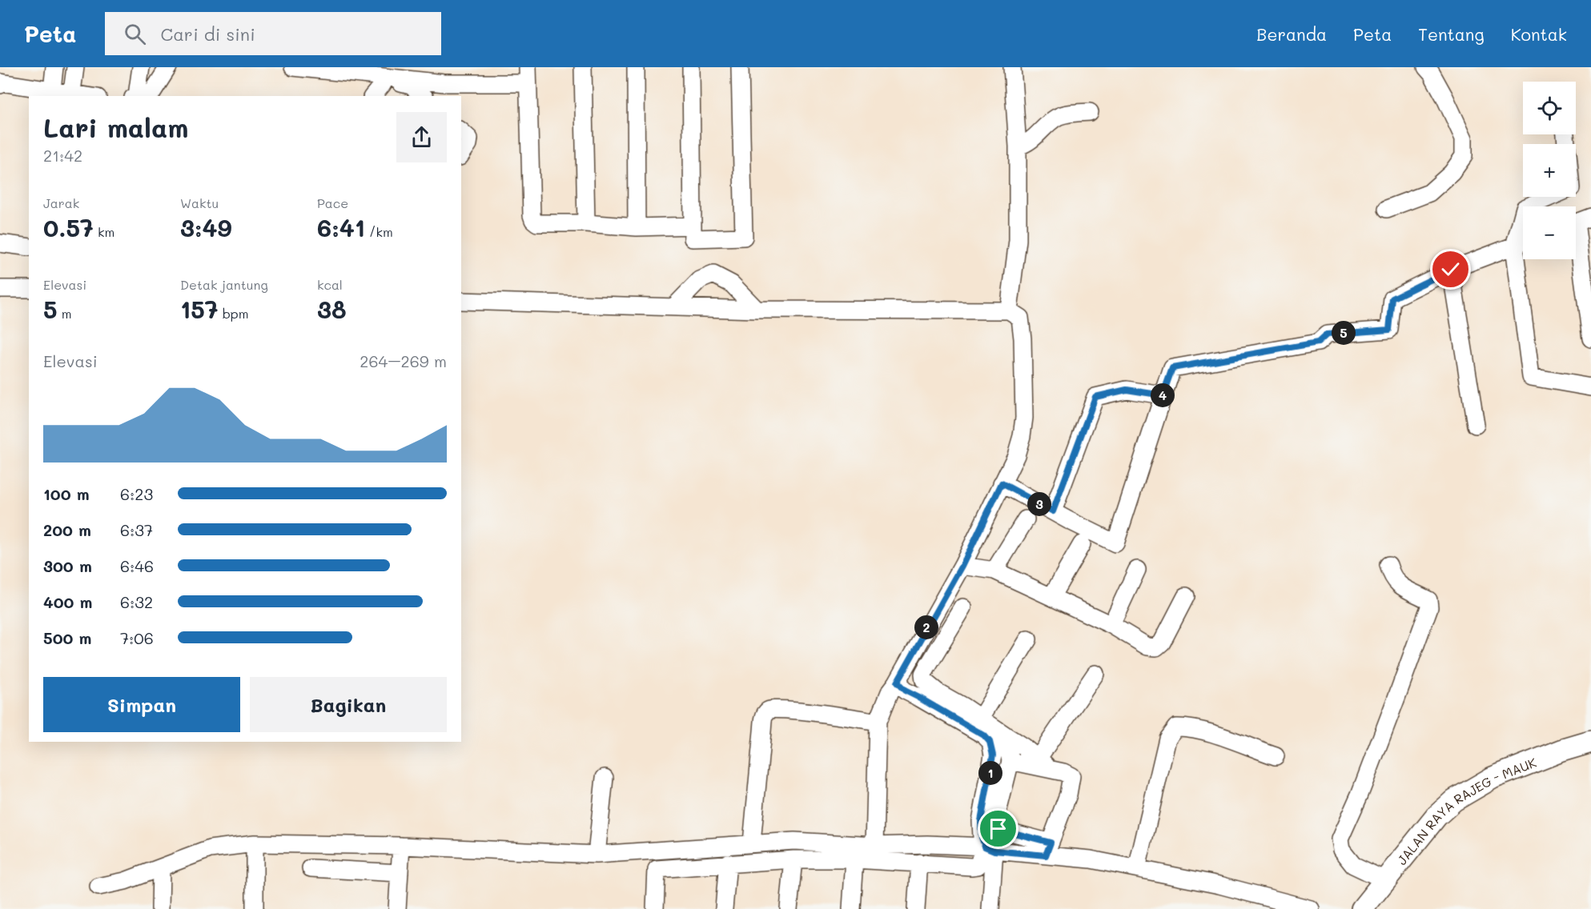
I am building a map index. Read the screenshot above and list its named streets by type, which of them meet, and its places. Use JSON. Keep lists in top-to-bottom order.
{
  "streets": {
    "main road": ["JALAN RAYA RAJEG - MAUK"]
  },
  "page": {
    "header": "Peta",
    "search": "Cari di sini",
    "nav": [
      "Beranda",
      "Peta",
      "Tentang",
      "Kontak"
    ],
    "map_buttons": ["+", "−"],
    "heading": ["Lari malam", "21:42"],
    "stats": [
      ["Jarak", "0.57 km"],
      ["Waktu", "3:49"],
      ["Pace", "6:41 /km"],
      ["Elevasi", "5 m"],
      ["Detak jantung", "157 bpm"],
      ["kcal", "38"]
    ],
    "pins": [
      "5",
      "4",
      "3",
      "2",
      "1"
    ],
    "chart": ["Elevasi", "264–269 m"],
    "list": [
      {
        "name": "100 m",
        "note": "6:23"
      },
      {
        "name": "200 m",
        "note": "6:37"
      },
      {
        "name": "300 m",
        "note": "6:46"
      },
      {
        "name": "400 m",
        "note": "6:32"
      },
      {
        "name": "500 m",
        "note": "7:06"
      }
    ],
    "buttons": ["Simpan", "Bagikan"]
  }
}
